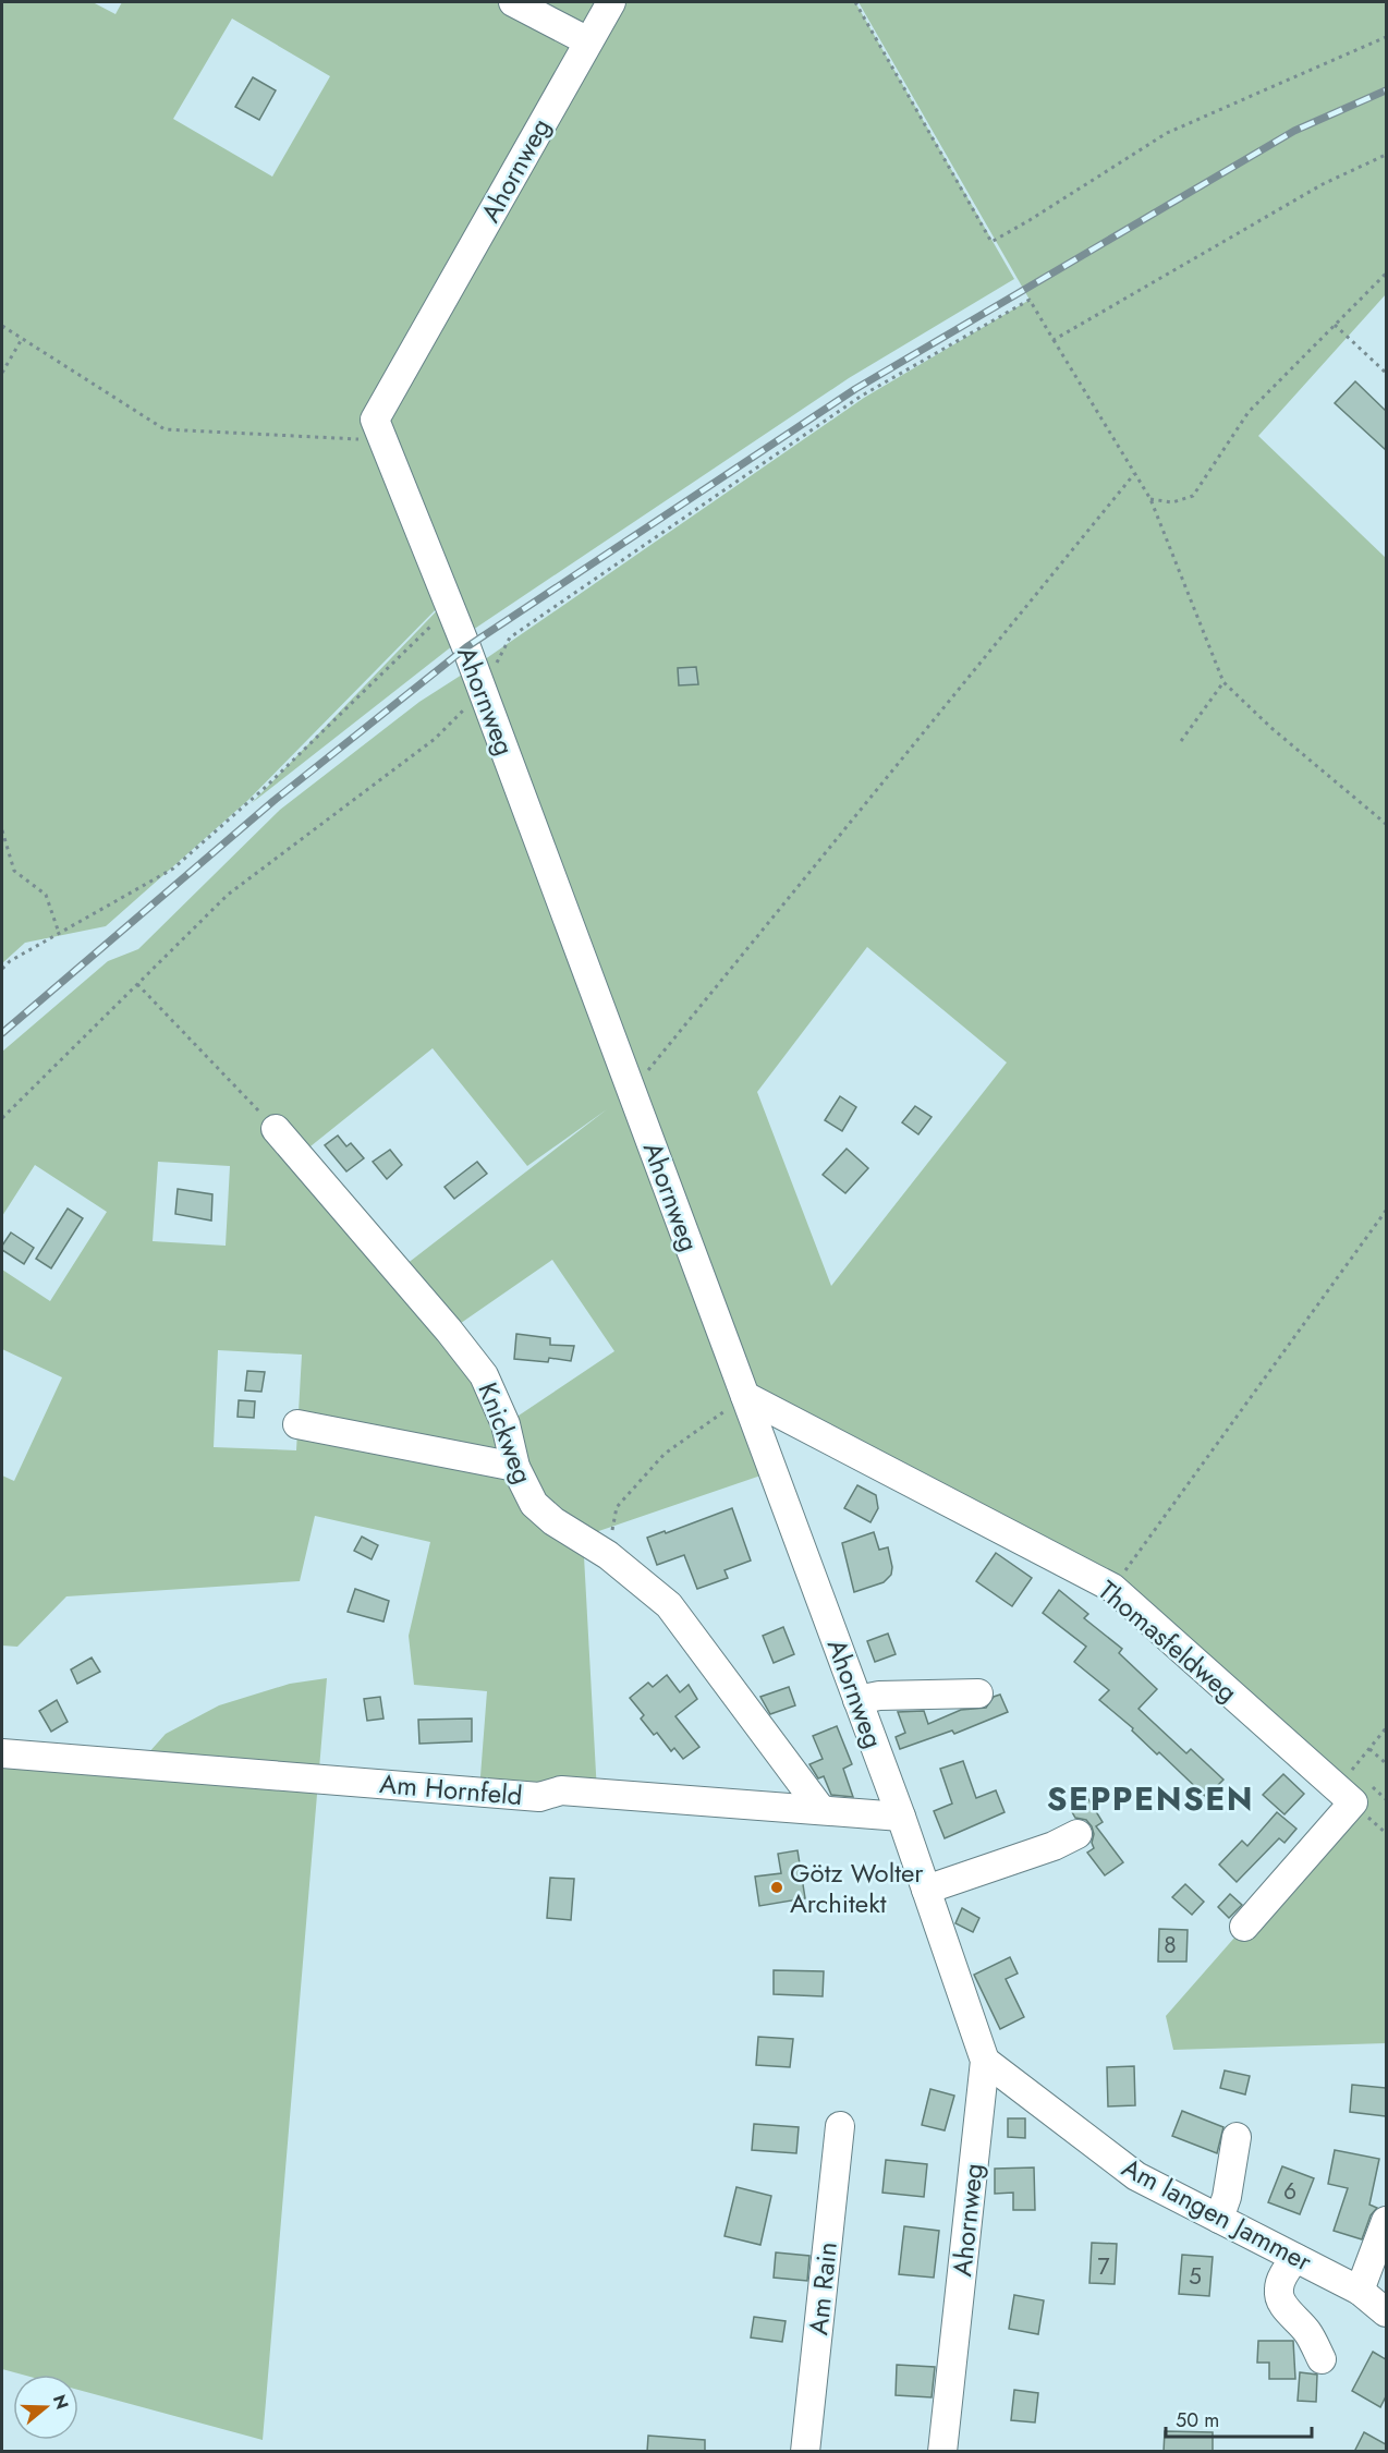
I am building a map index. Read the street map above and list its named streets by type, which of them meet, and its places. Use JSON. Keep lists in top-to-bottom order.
{
  "streets": {
    "street": [
      "Ahornweg",
      "Knickweg",
      "Thomasfeldweg",
      "Am Hornfeld",
      "Am langen Jammer",
      "Am Rain"
    ]
  },
  "crossings": [
    ["Ahornweg", "Thomasfeldweg"],
    ["Ahornweg", "Am Hornfeld"],
    ["Ahornweg", "Am langen Jammer"],
    ["Knickweg", "Am Hornfeld"]
  ],
  "districts": ["SEPPENSEN"],
  "places": ["Götz Wolter Architekt"],
  "house_numbers": [
    "8",
    "6",
    "7",
    "5"
  ],
  "scale_bar": "50 m",
  "north": "right"
}
